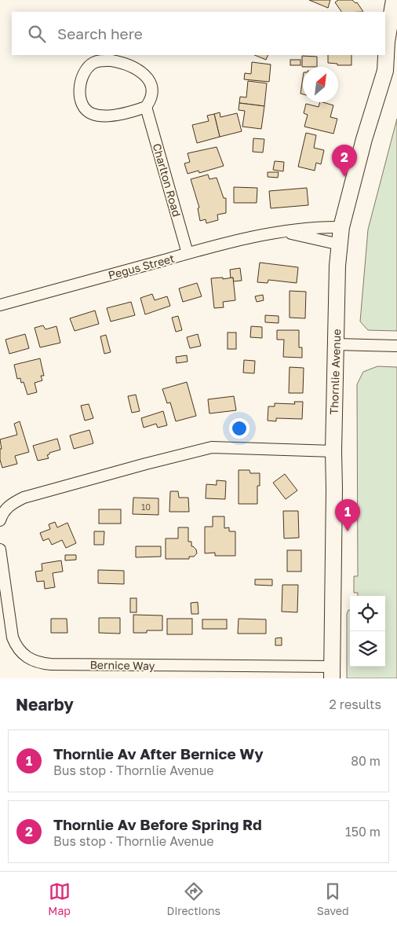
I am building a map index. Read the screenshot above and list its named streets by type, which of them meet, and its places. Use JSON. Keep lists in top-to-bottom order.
{
  "streets": {
    "main road": ["Thornlie Avenue"],
    "street": ["Charlton Road", "Pegus Street", "Bernice Way"]
  },
  "crossings": [
    ["Charlton Road", "Pegus Street"],
    ["Pegus Street", "Thornlie Avenue"],
    ["Thornlie Avenue", "Bernice Way"]
  ],
  "house_numbers": ["10"],
  "north": "top right",
  "page": {
    "search": "Search here",
    "pins": ["2", "1"],
    "heading": ["Nearby", "2 results"],
    "list": [
      {
        "mark": "1",
        "name": "Thornlie Av After Bernice Wy",
        "note": "Bus stop · Thornlie Avenue",
        "value": "80 m"
      },
      {
        "mark": "2",
        "name": "Thornlie Av Before Spring Rd",
        "note": "Bus stop · Thornlie Avenue",
        "value": "150 m"
      }
    ],
    "nav": ["Map", "Directions", "Saved"]
  }
}
